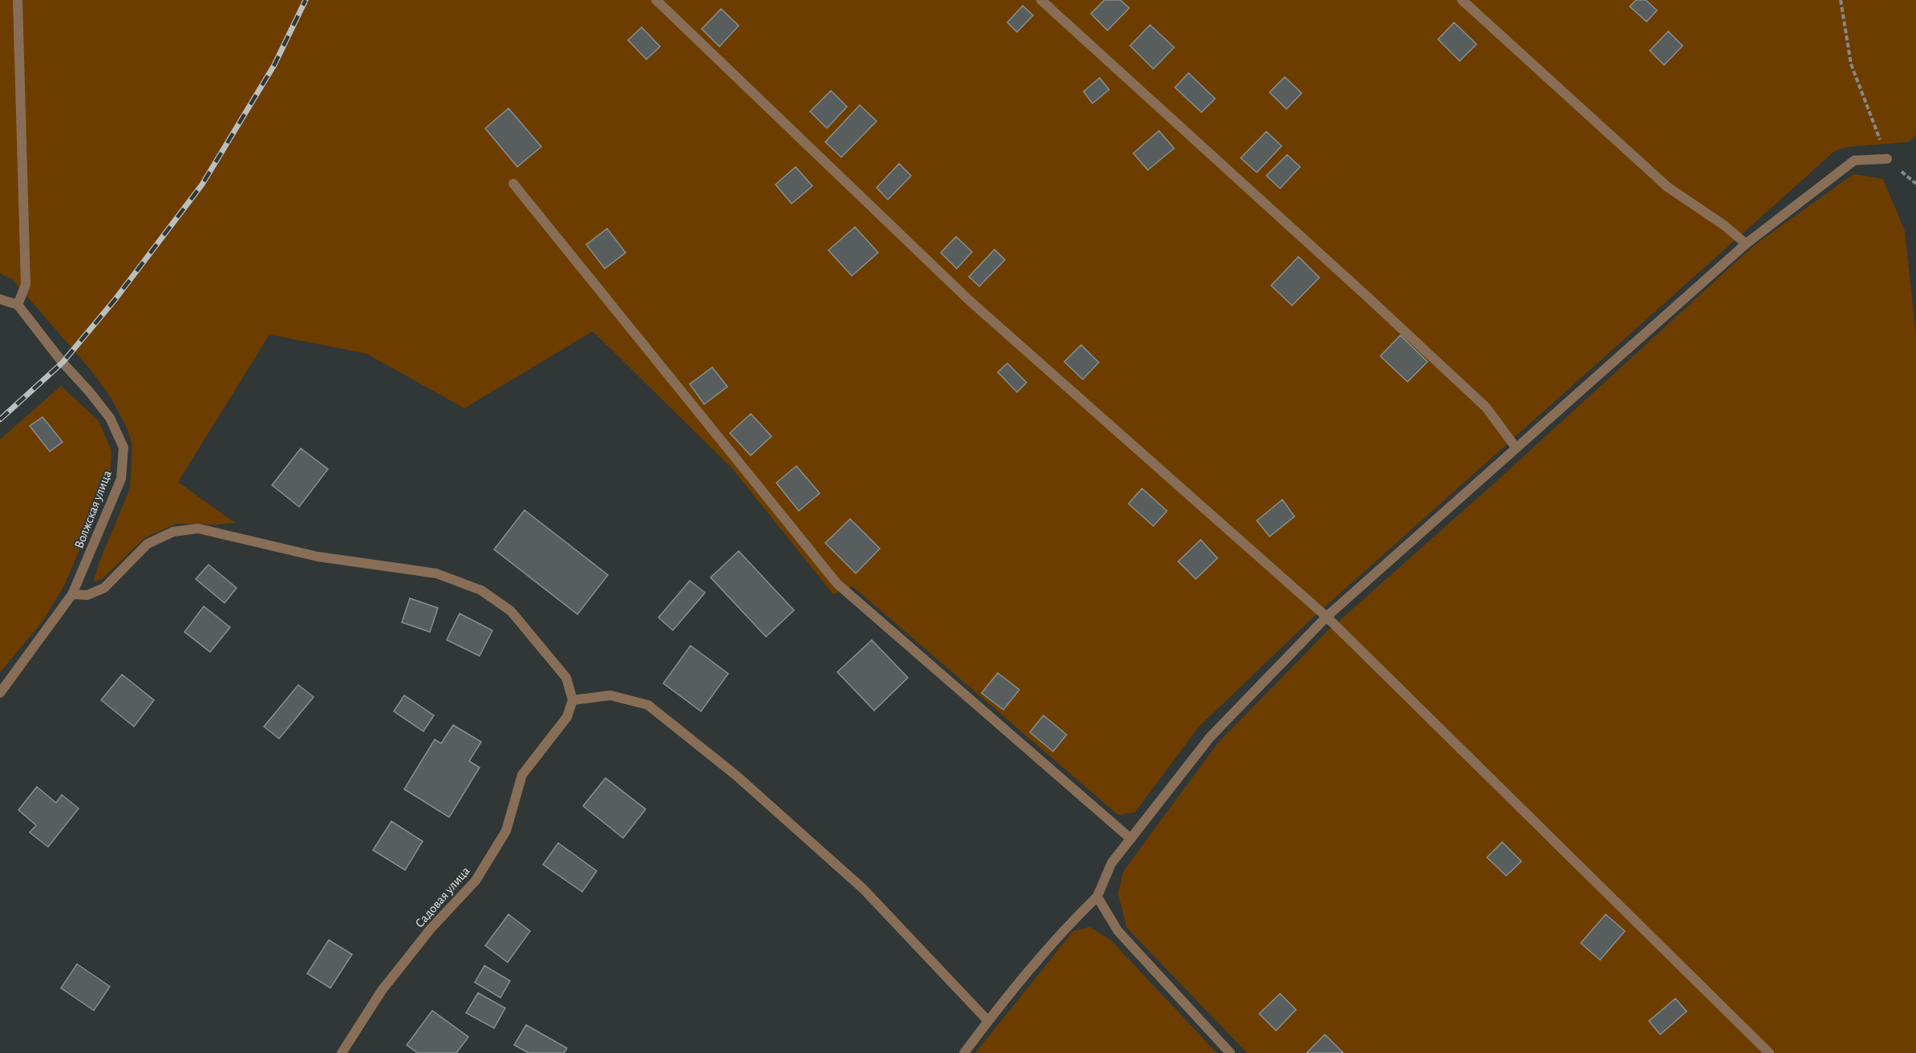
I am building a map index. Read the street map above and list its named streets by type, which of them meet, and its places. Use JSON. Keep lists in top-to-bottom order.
{
  "streets": {
    "street": ["Волжская улица", "Садовая улица"]
  }
}
